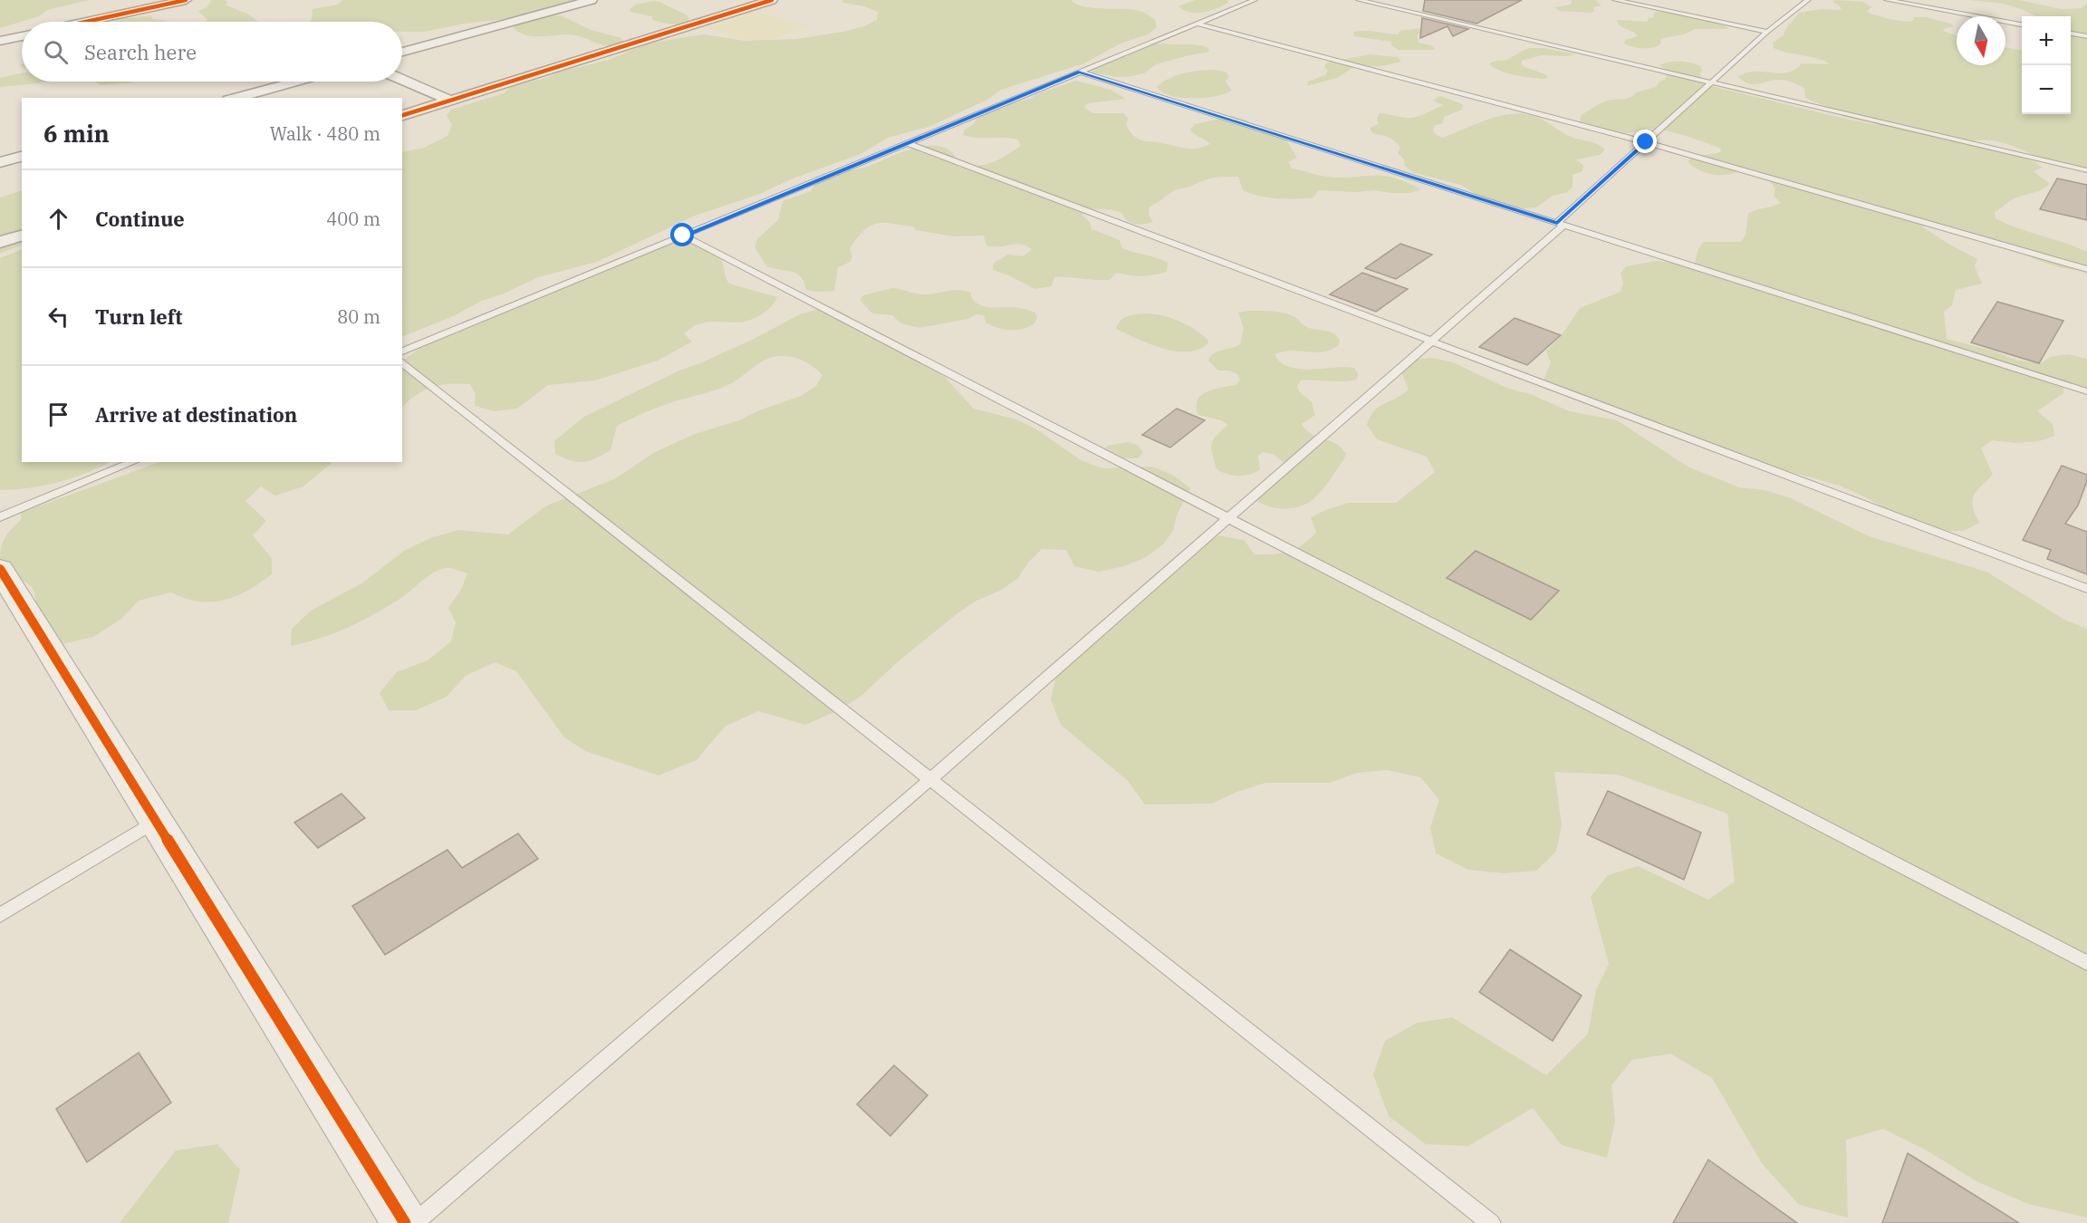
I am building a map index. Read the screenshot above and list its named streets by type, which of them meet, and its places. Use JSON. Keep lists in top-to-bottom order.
{
  "north": "bottom",
  "page": {
    "map_buttons": ["+", "−"],
    "search": "Search here",
    "heading": ["6 min", "Walk · 480 m"],
    "list": [
      ["Continue", "400 m"],
      ["Turn left", "80 m"],
      "Arrive at destination"
    ]
  }
}
